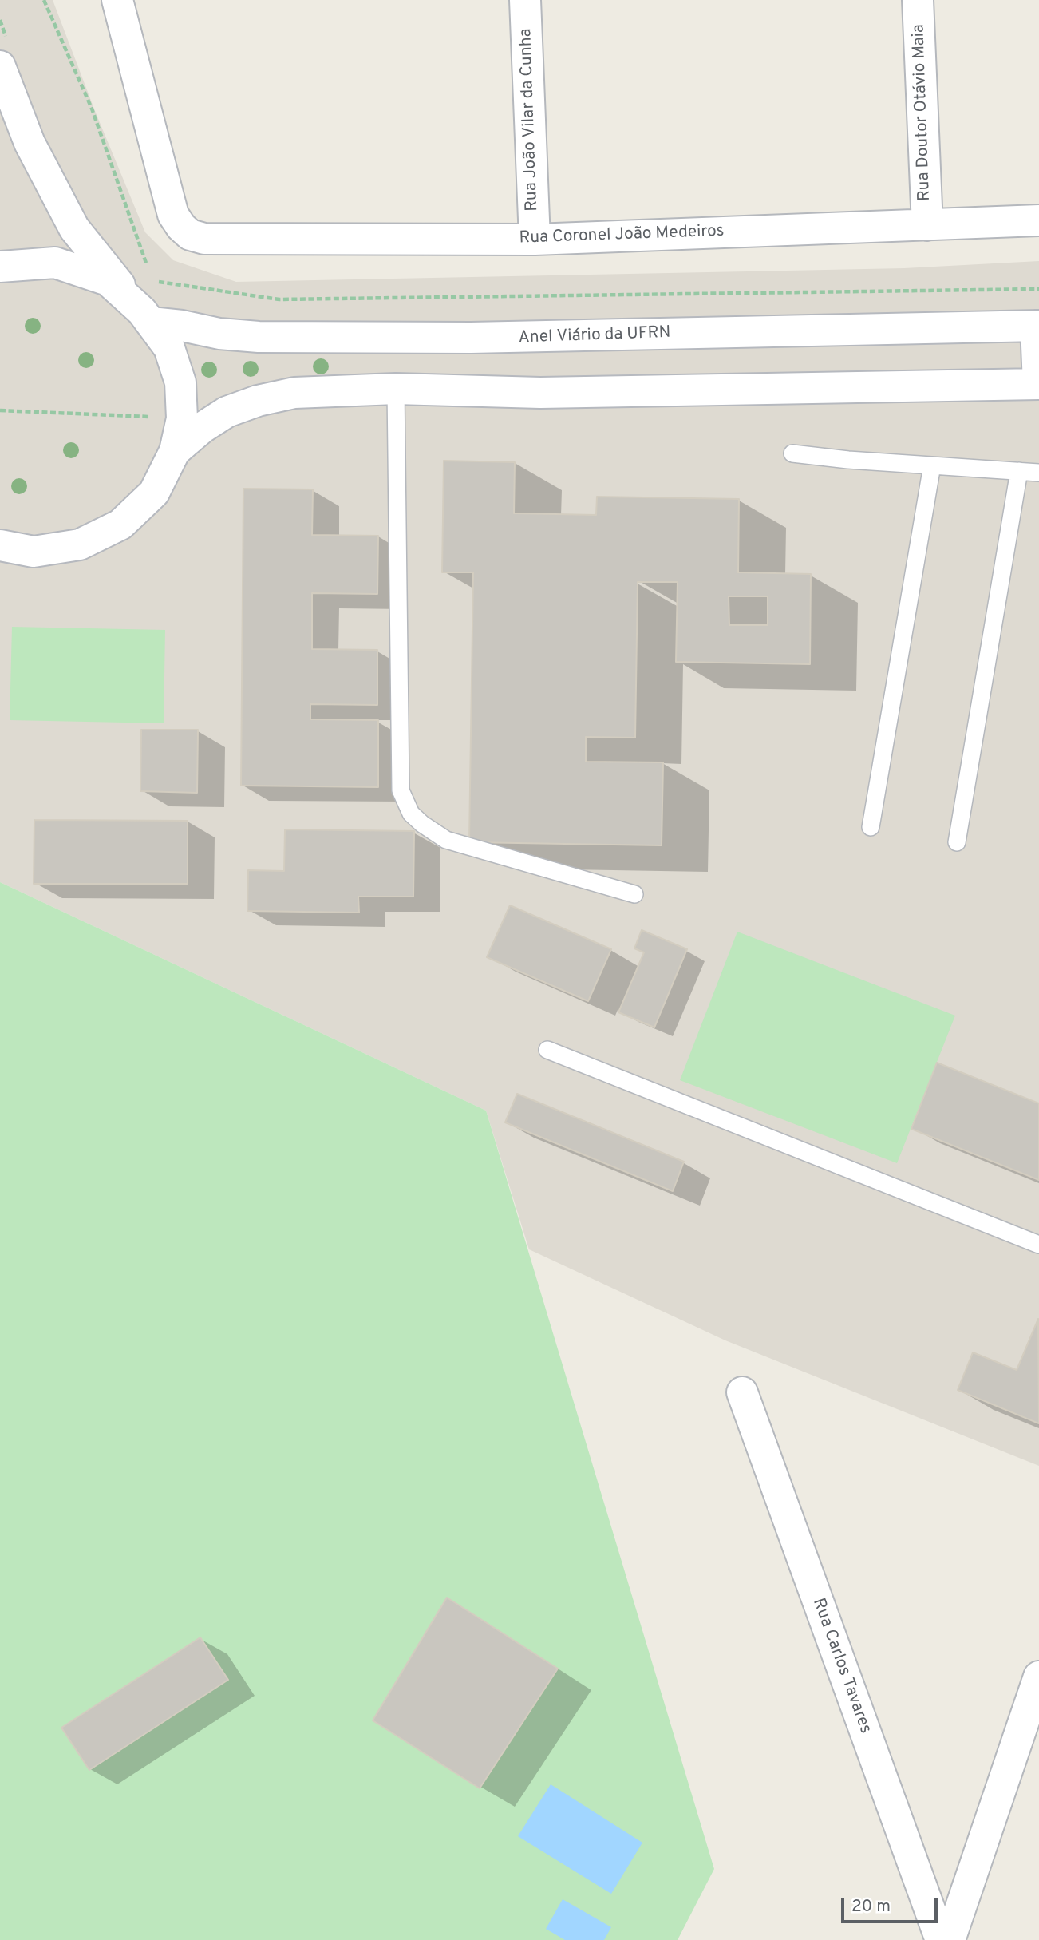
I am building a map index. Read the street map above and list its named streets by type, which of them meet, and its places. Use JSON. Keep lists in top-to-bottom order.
{
  "streets": {
    "main road": [
      "Rua Doutor Otávio Maia",
      "Rua João Vilar da Cunha",
      "Rua Coronel João Medeiros",
      "Anel Viário da UFRN",
      "Rua Carlos Tavares"
    ]
  },
  "crossings": [
    ["Rua Doutor Otávio Maia", "Rua Coronel João Medeiros"],
    ["Rua João Vilar da Cunha", "Rua Coronel João Medeiros"]
  ],
  "scale_bar": "20 m"
}
